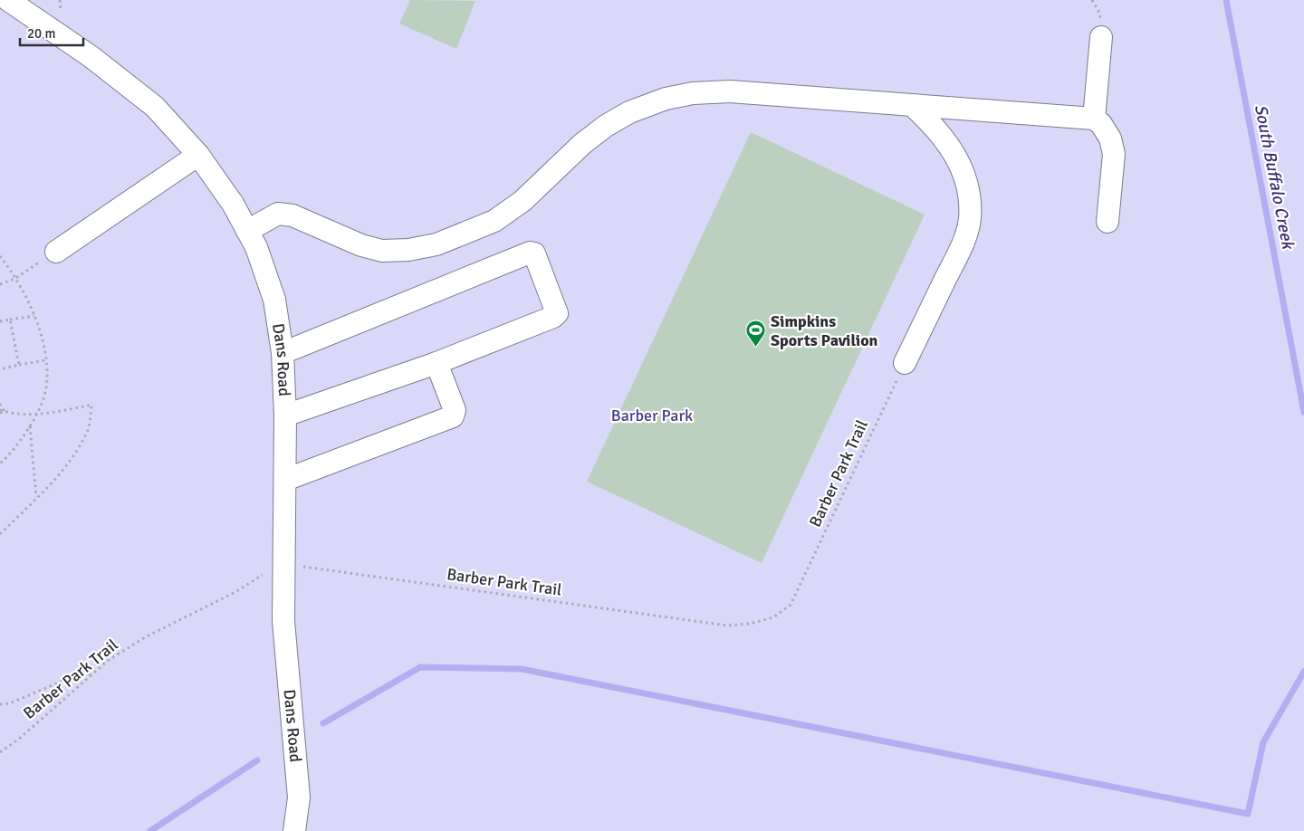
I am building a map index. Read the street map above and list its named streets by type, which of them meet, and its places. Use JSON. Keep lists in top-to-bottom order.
{
  "streets": {
    "lane": ["Dans Road"],
    "path": ["Barber Park Trail"]
  },
  "crossings": [
    ["Dans Road", "Barber Park Trail"]
  ],
  "water": ["South Buffalo Creek"],
  "parks": ["Barber Park"],
  "places": {
    "sports": ["Simpkins Sports Pavilion"]
  },
  "scale_bar": "20 m"
}
